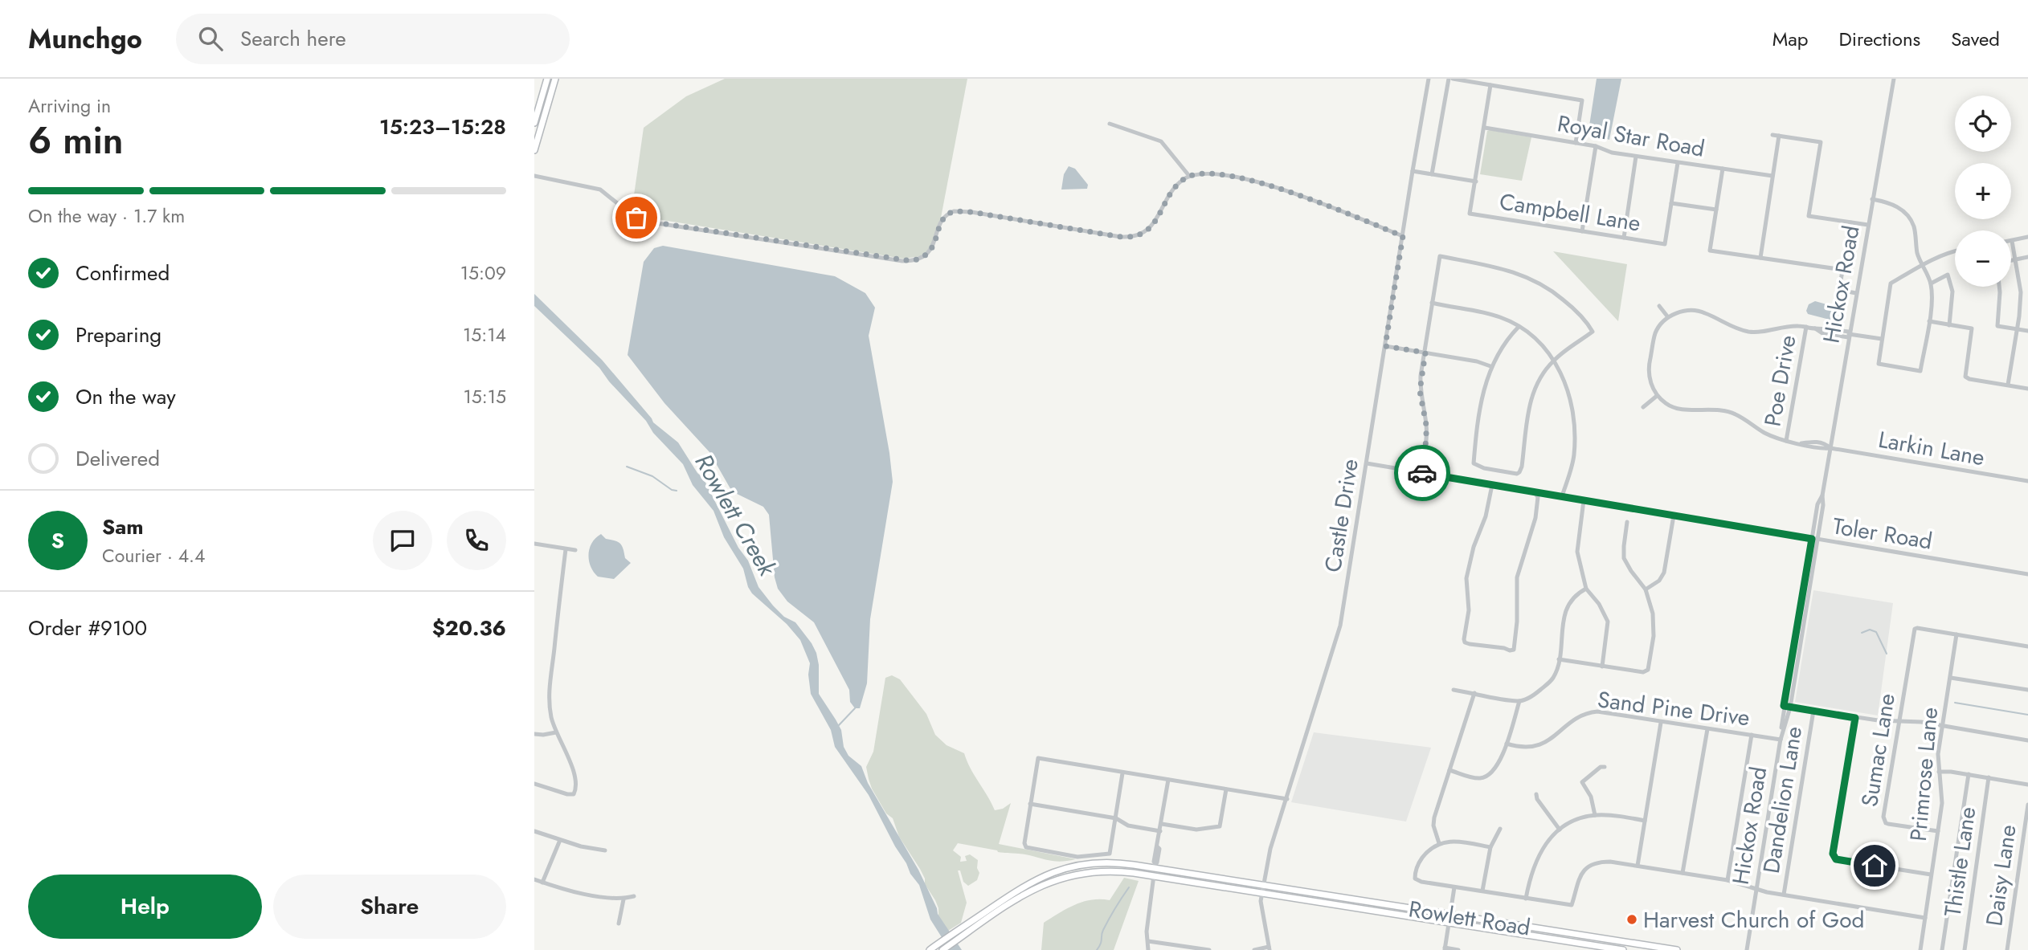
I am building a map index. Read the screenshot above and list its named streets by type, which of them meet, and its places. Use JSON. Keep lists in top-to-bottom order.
{
  "streets": {
    "main road": ["Rowlett Road"],
    "street": [
      "Royal Star Road",
      "Campbell Lane",
      "Hickox Road",
      "Poe Drive",
      "Larkin Lane",
      "Castle Drive",
      "Toler Road",
      "Sand Pine Drive",
      "Sumac Lane",
      "Primrose Lane",
      "Dandelion Lane",
      "Thistle Lane",
      "Daisy Lane"
    ]
  },
  "crossings": [
    ["Hickox Road", "Larkin Lane"],
    ["Hickox Road", "Toler Road"],
    ["Hickox Road", "Sand Pine Drive"],
    ["Poe Drive", "Larkin Lane"],
    ["Castle Drive", "Toler Road"],
    ["Castle Drive", "Rowlett Road"],
    ["Sumac Lane", "Primrose Lane"]
  ],
  "water": ["Rowlett Creek"],
  "places": ["Harvest Church of God"],
  "page": {
    "header": "Munchgo",
    "search": "Search here",
    "nav": ["Map", "Directions", "Saved"],
    "heading": ["6 min", "Arriving in", "15:23–15:28"],
    "panel": [
      "Sam",
      "Courier · 4.4",
      "Order #9100",
      "$20.36"
    ],
    "map_buttons": ["+", "−"],
    "bar": "On the way · 1.7 km",
    "list": [
      ["Confirmed", "15:09"],
      ["Preparing", "15:14"],
      ["On the way", "15:15"],
      "Delivered"
    ],
    "round": "S",
    "buttons": ["Help", "Share"]
  }
}
